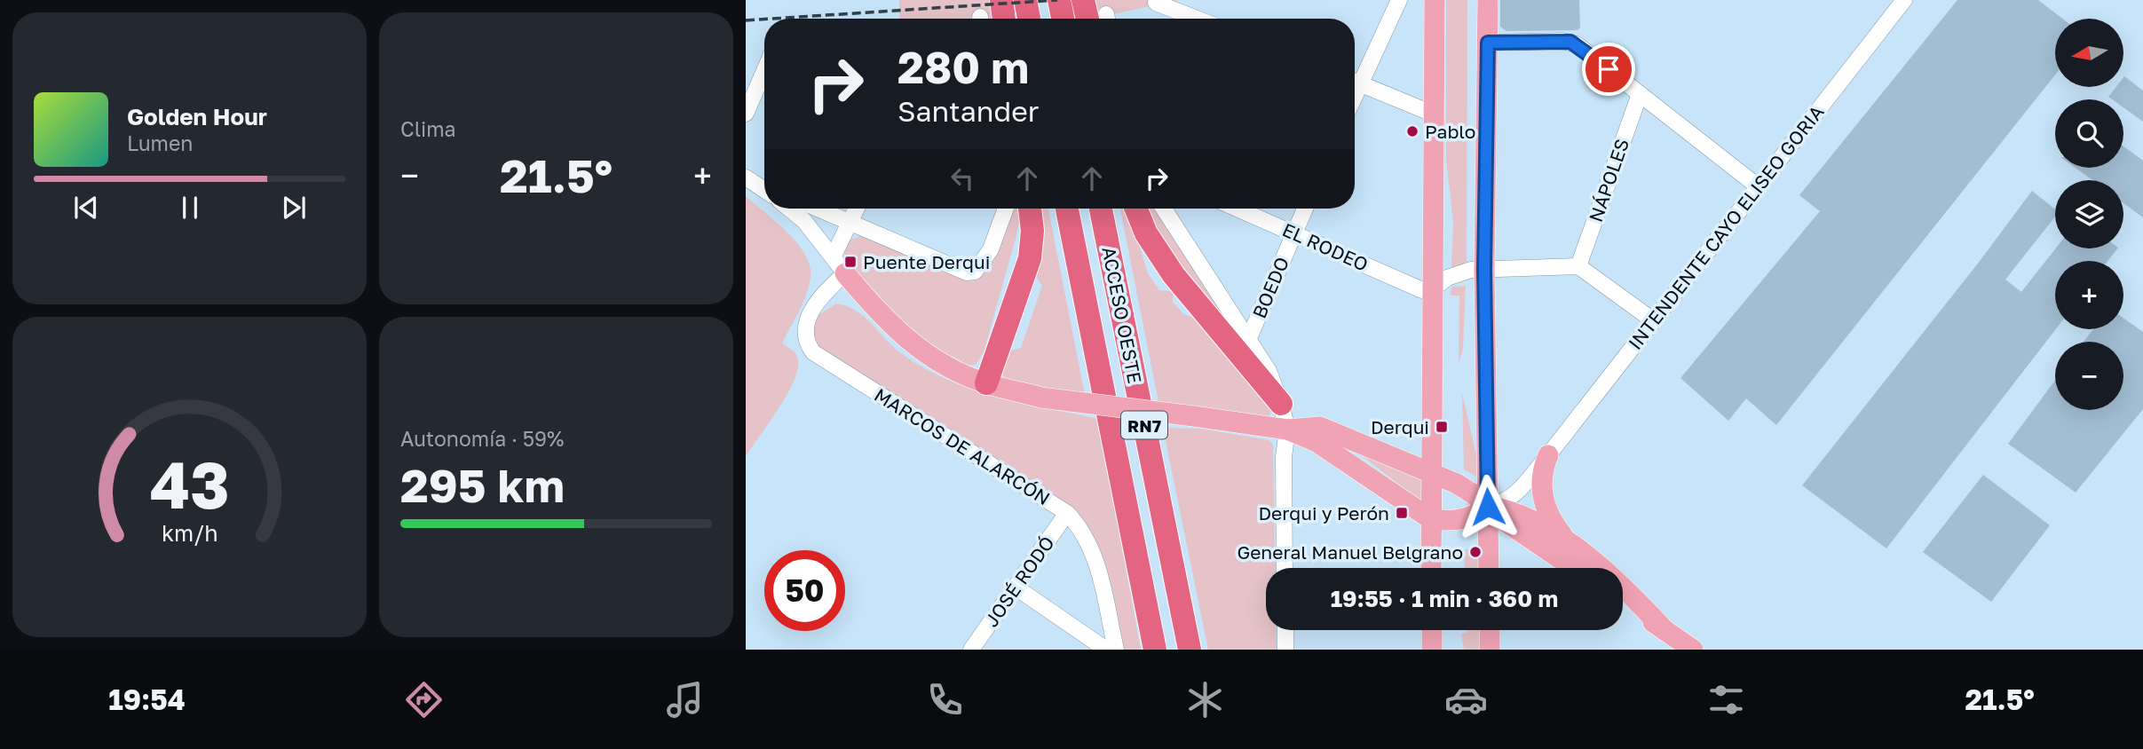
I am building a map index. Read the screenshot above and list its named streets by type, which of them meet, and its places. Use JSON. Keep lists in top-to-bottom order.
{
  "streets": {
    "highway": ["ACCESO OESTE", "RN7"],
    "street": [
      "NÁPOLES",
      "INTENDENTE CAYO ELISEO GORIA",
      "EL RODEO",
      "BOEDO",
      "MARCOS DE ALARCÓN",
      "JOSÉ RODÓ"
    ]
  },
  "crossings": [
    ["EL RODEO", "BOEDO"],
    ["MARCOS DE ALARCÓN", "JOSÉ RODÓ"]
  ],
  "places": {
    "other": ["Pablo", "General Manuel Belgrano"],
    "transit": ["Puente Derqui", "Derqui", "Derqui y Perón"]
  },
  "north": "left",
  "page": {
    "tile": [
      "Clima",
      ["Autonomía · 59%", "295 km"]
    ],
    "map_buttons": ["+", "−"],
    "turn": ["280 m", "Santander"],
    "song": ["Golden Hour", "Lumen"],
    "heat": ["−", "21.5°", "+"],
    "limit": "50",
    "trip": "19:55 · 1 min · 360 m",
    "tabs": ["19:54", "21.5°"],
    "gauge": ["43", "km/h"]
  }
}
